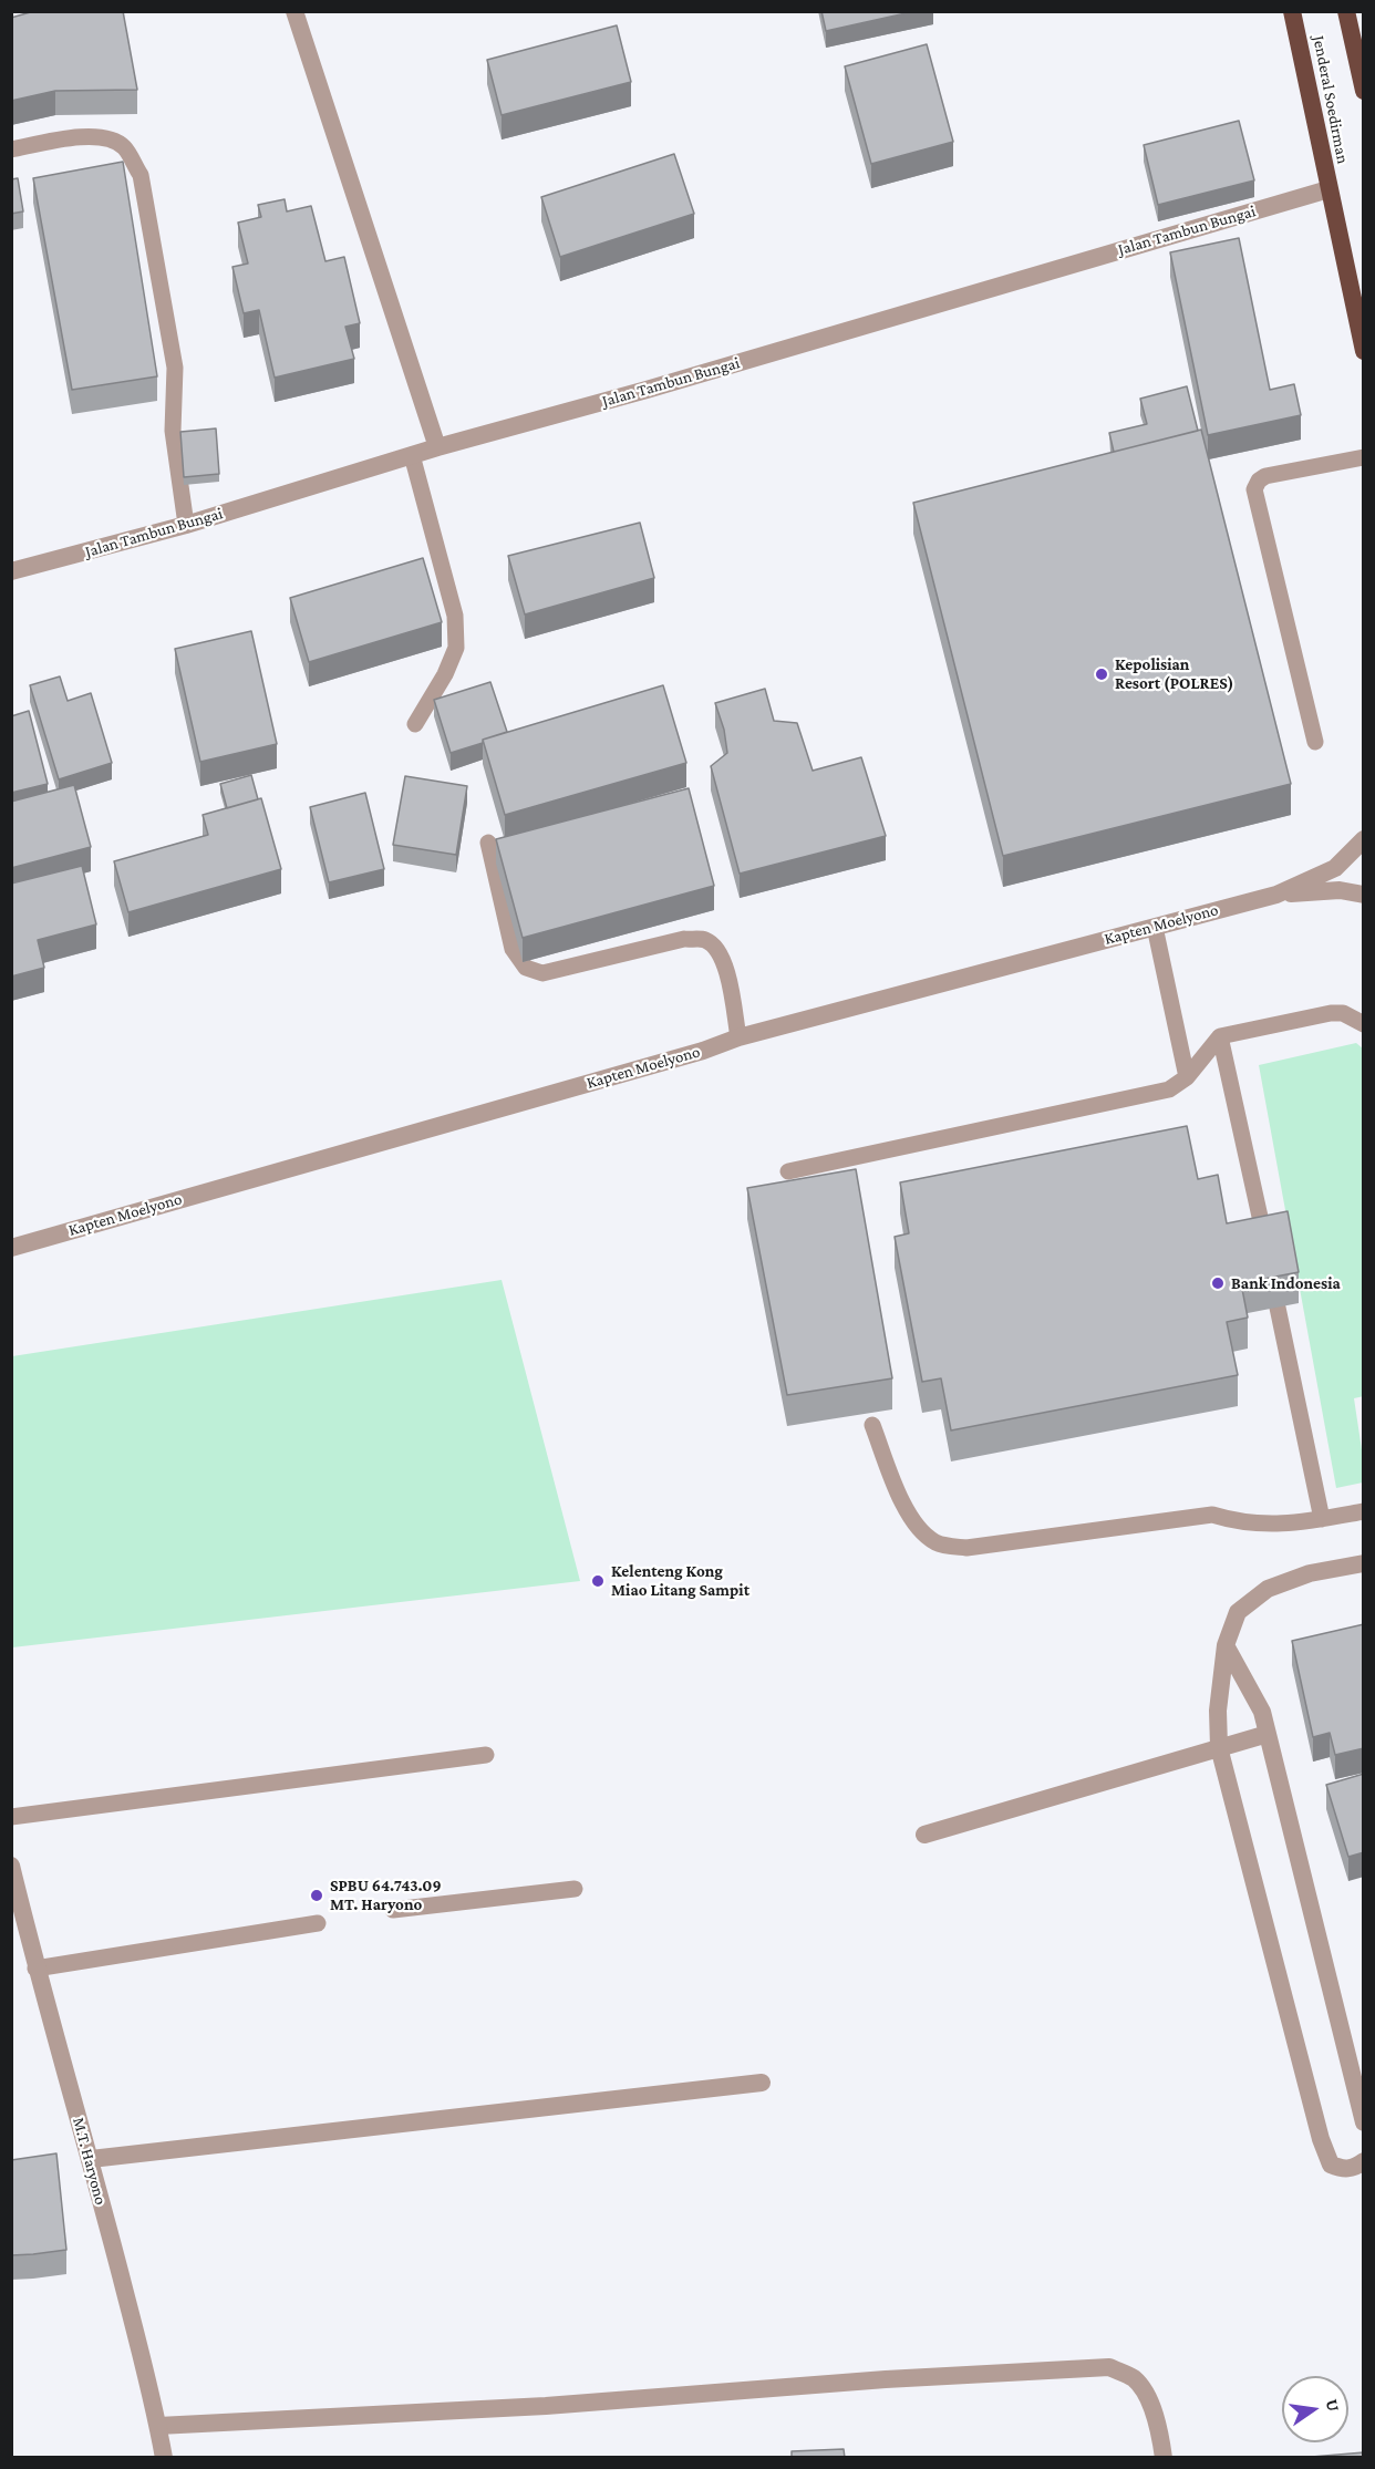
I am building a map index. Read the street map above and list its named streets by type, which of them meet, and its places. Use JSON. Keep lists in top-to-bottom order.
{
  "streets": {
    "highway": ["Jenderal Soedirman"],
    "street": ["Jalan Tambun Bungai", "Kapten Moelyono", "M.T. Haryono"]
  },
  "crossings": [
    ["Jenderal Soedirman", "Jalan Tambun Bungai"]
  ],
  "places": [
    "Kepolisian Resort (POLRES)",
    "Bank Indonesia",
    "Kelenteng Kong Miao Litang Sampit",
    "SPBU 64.743.09 MT. Haryono"
  ],
  "north": "right"
}
